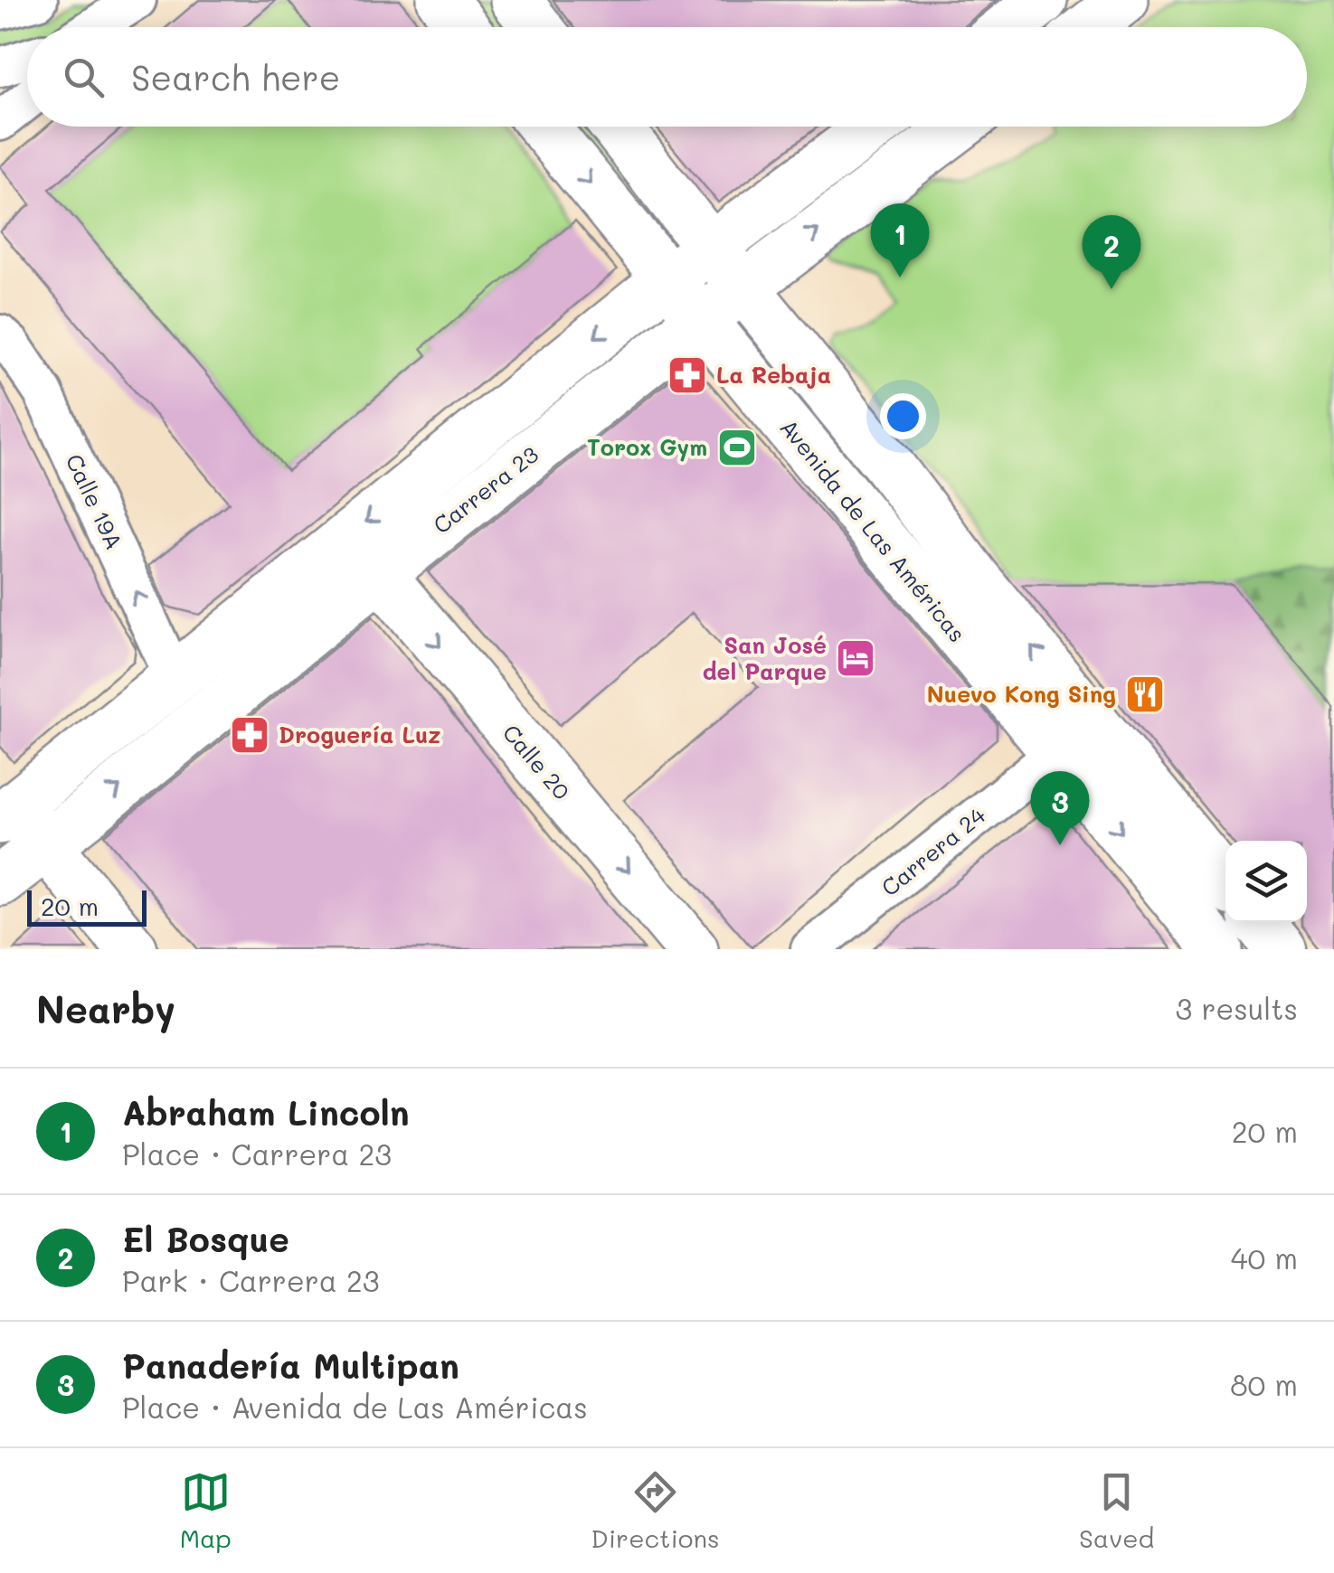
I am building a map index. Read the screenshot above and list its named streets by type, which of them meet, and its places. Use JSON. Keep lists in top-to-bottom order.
{
  "streets": {
    "main road": ["Carrera 23", "Avenida de Las Américas", "Calle 20"],
    "street": ["Calle 19A", "Carrera 24"]
  },
  "crossings": [
    ["Carrera 23", "Avenida de Las Américas"],
    ["Carrera 23", "Calle 20"],
    ["Avenida de Las Américas", "Carrera 24"]
  ],
  "one_way": ["Calle 19A", "Calle 20"],
  "places": {
    "pharmacy": ["La Rebaja", "Droguería Luz"],
    "sports": ["Torox Gym"],
    "hotel": ["San José del Parque"],
    "restaurant": ["Nuevo Kong Sing"]
  },
  "scale_bar": "20 m",
  "page": {
    "search": "Search here",
    "pins": ["1", "2", "3"],
    "scale": "20 m",
    "heading": ["Nearby", "3 results"],
    "list": [
      {
        "mark": "1",
        "name": "Abraham Lincoln",
        "note": "Place · Carrera 23",
        "value": "20 m"
      },
      {
        "mark": "2",
        "name": "El Bosque",
        "note": "Park · Carrera 23",
        "value": "40 m"
      },
      {
        "mark": "3",
        "name": "Panadería Multipan",
        "note": "Place · Avenida de Las Américas",
        "value": "80 m"
      }
    ],
    "nav": ["Map", "Directions", "Saved"]
  }
}
